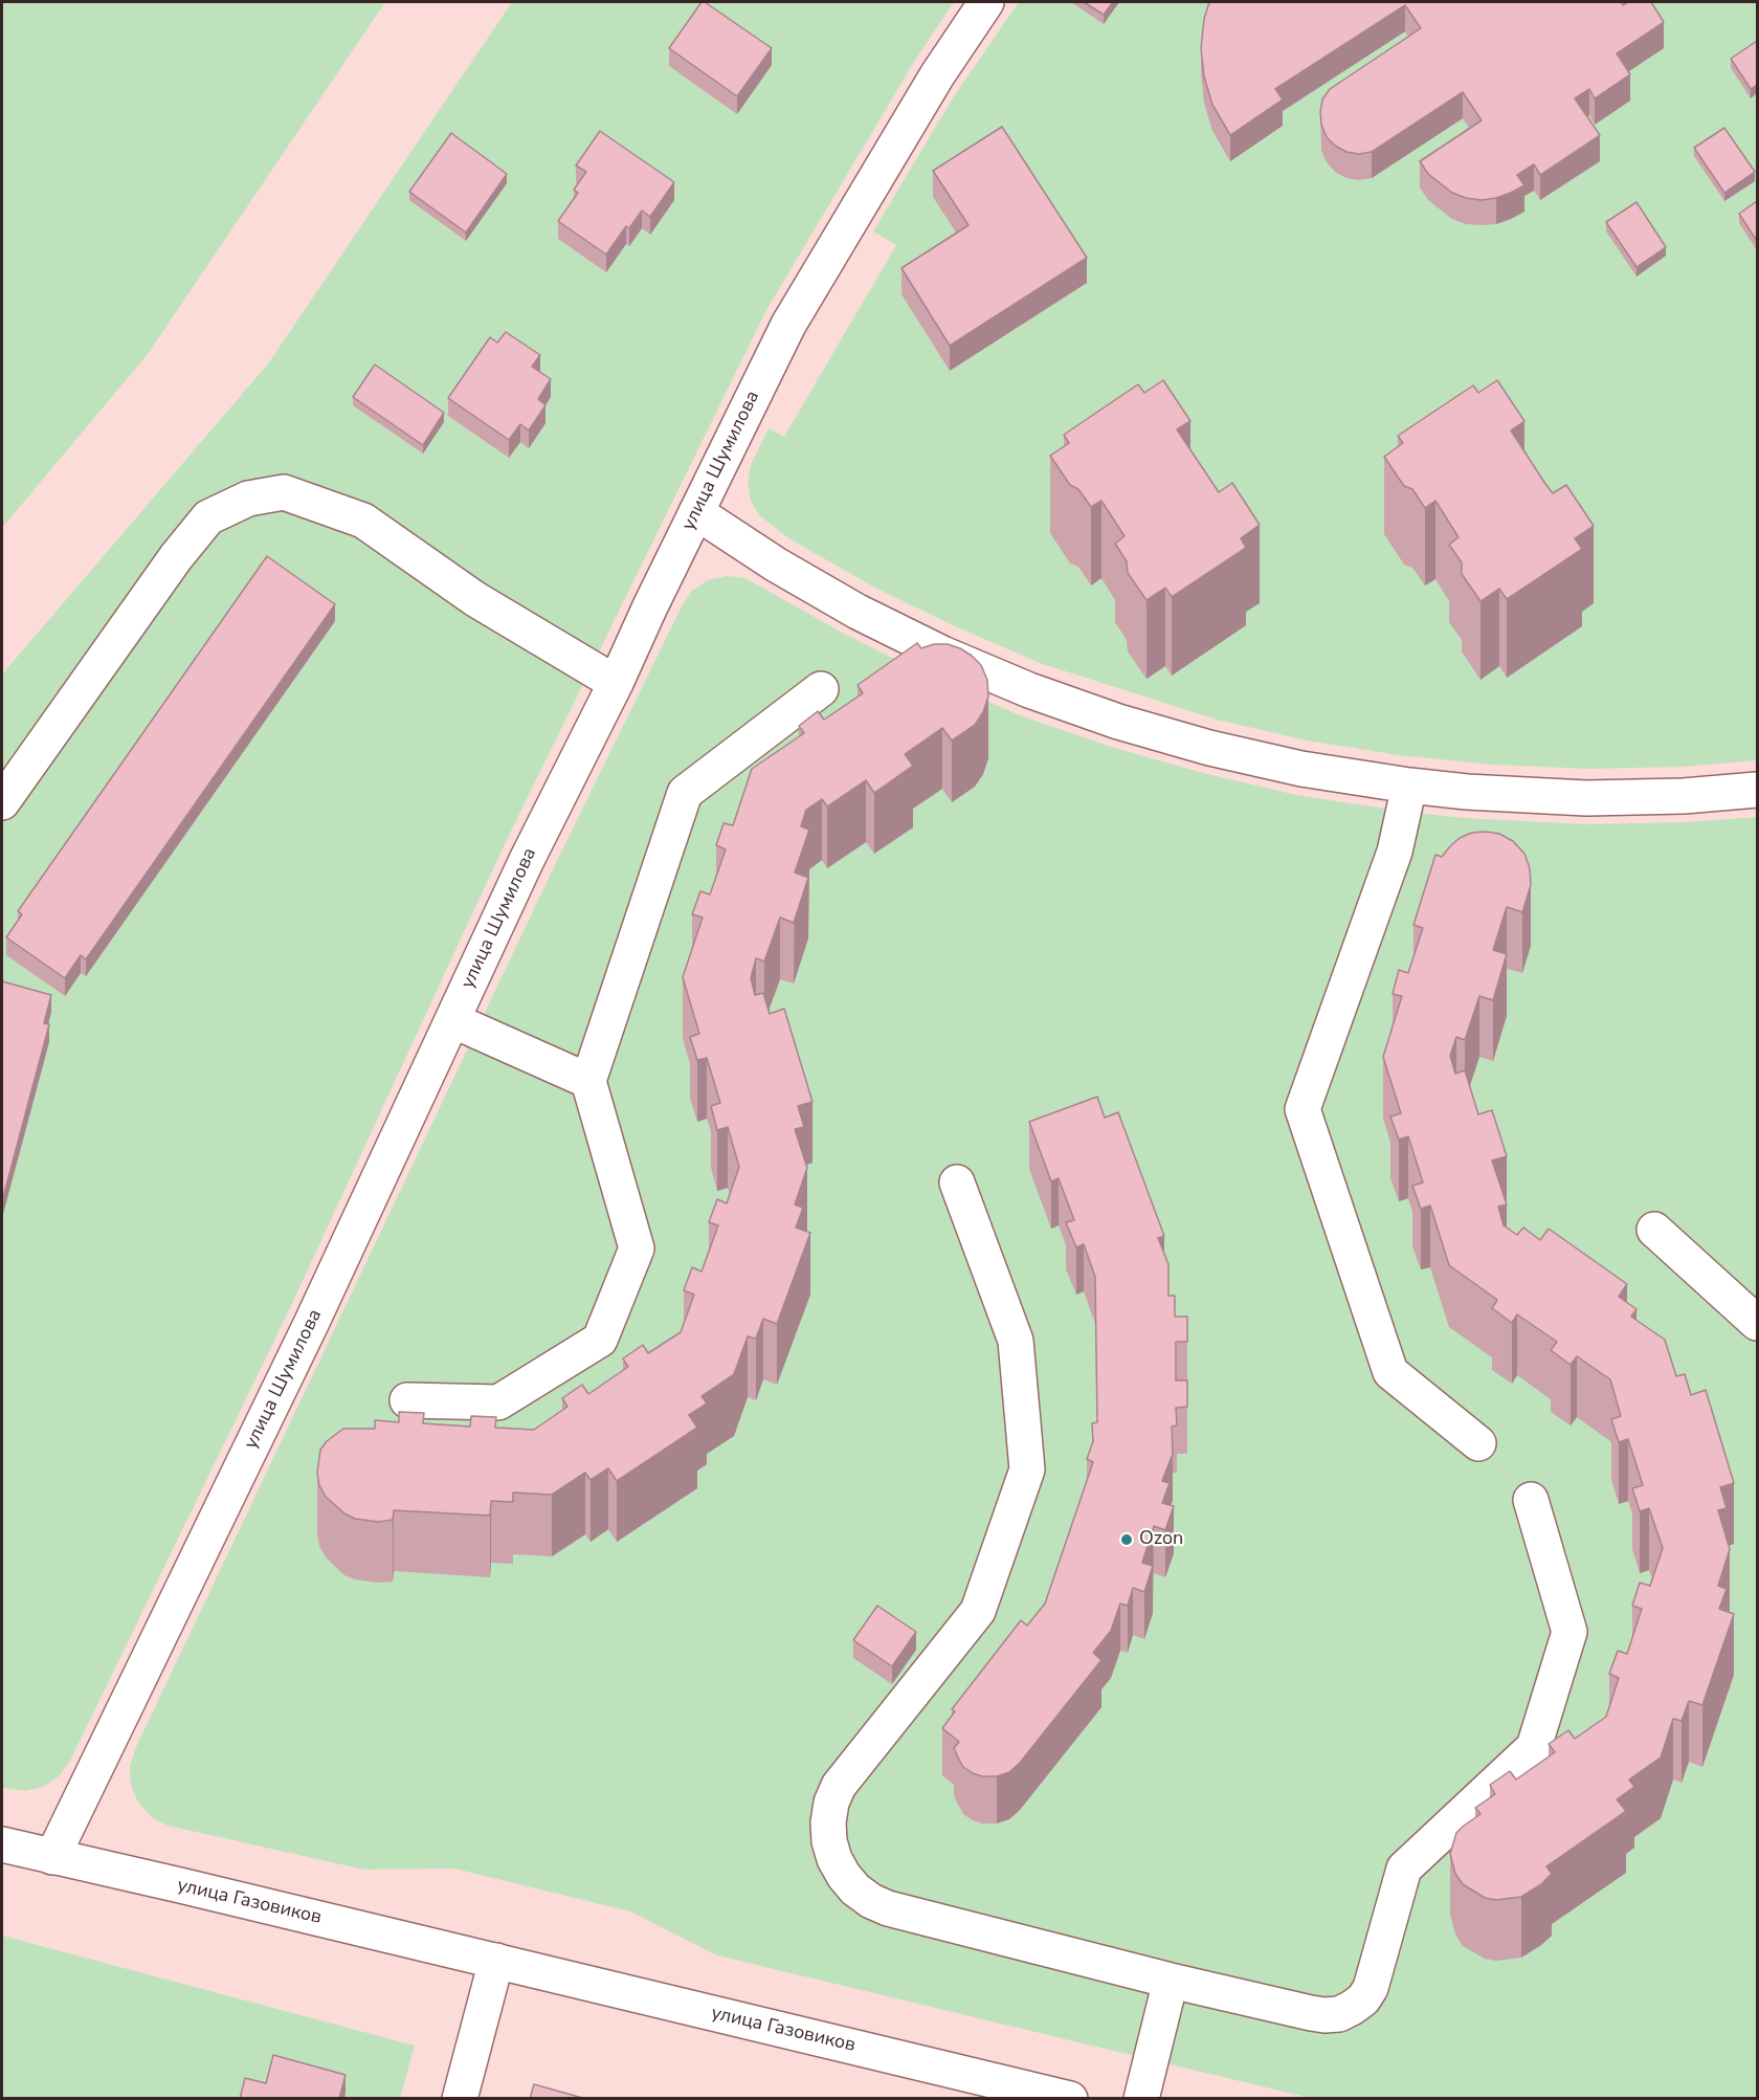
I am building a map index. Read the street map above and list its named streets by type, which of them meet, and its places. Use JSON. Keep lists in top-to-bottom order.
{
  "streets": {
    "street": ["улица Шумилова", "улица Газовиков"]
  },
  "crossings": [
    ["улица Шумилова", "улица Газовиков"]
  ],
  "places": ["Ozon"]
}
